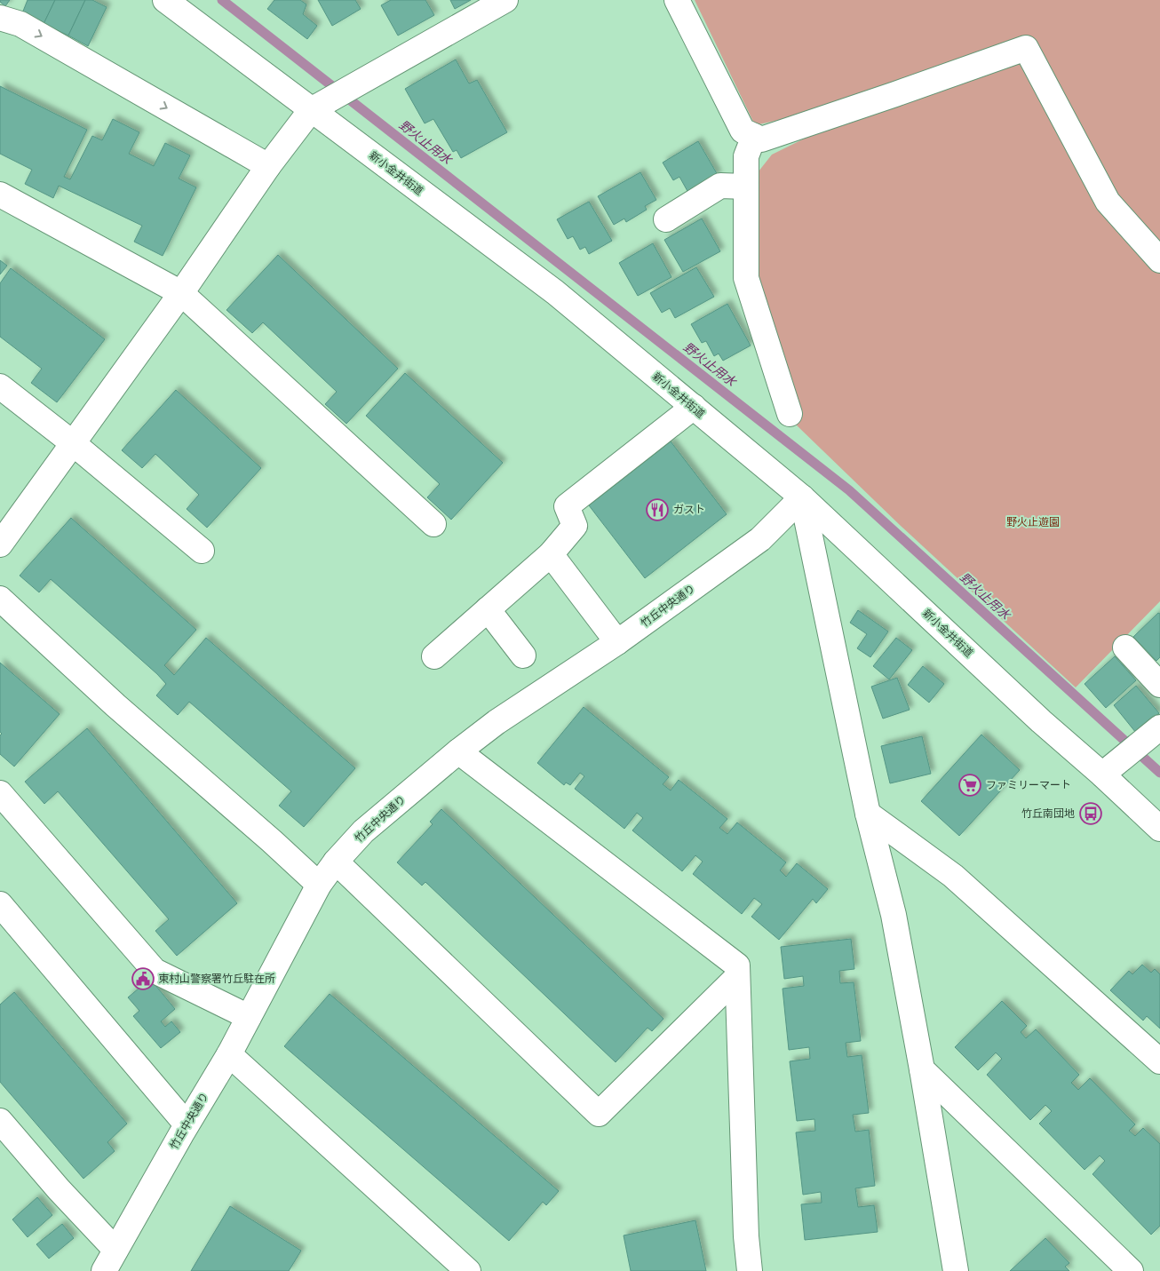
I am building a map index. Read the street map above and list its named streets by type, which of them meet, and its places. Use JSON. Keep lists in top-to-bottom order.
{
  "streets": {
    "street": ["新小金井街道", "竹丘中央通り"]
  },
  "crossings": [
    ["新小金井街道", "竹丘中央通り"]
  ],
  "water": ["野火止用水"],
  "parks": ["野火止遊園"],
  "places": {
    "restaurant": ["ガスト"],
    "supermarket": ["ファミリーマート"],
    "bus stop": ["竹丘南団地"],
    "public building": ["東村山警察署竹丘駐在所"]
  }
}
